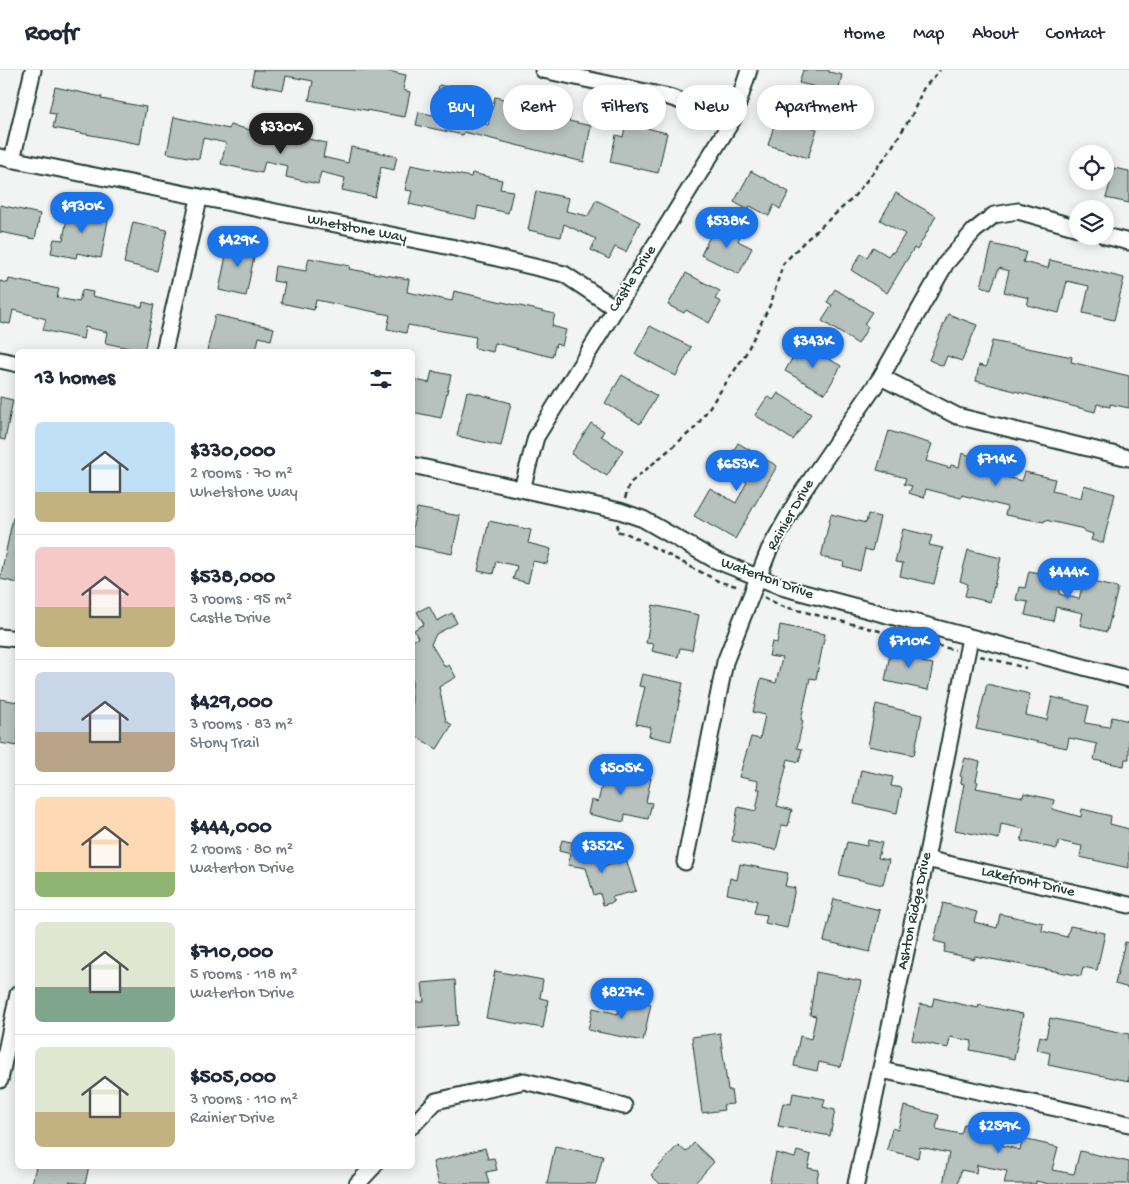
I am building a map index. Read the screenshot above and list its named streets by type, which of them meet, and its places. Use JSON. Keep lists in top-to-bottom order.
{
  "streets": {
    "street": [
      "Whetstone Way",
      "Castle Drive",
      "Rainier Drive",
      "Waterton Drive",
      "Lakefront Drive",
      "Ashton Ridge Drive"
    ]
  },
  "crossings": [
    ["Whetstone Way", "Castle Drive"],
    ["Castle Drive", "Waterton Drive"],
    ["Rainier Drive", "Waterton Drive"],
    ["Waterton Drive", "Ashton Ridge Drive"],
    ["Lakefront Drive", "Ashton Ridge Drive"]
  ],
  "page": {
    "header": "Roofr",
    "nav": [
      "Home",
      "Map",
      "About",
      "Contact"
    ],
    "chip": [
      "Buy",
      "Rent",
      "Filters",
      "New",
      "Apartment"
    ],
    "price": [
      "$330K",
      "$930K",
      "$538K",
      "$429K",
      "$343K",
      "$714K",
      "$653K",
      "$444K",
      "$710K",
      "$505K",
      "$352K",
      "$827K",
      "$259K"
    ],
    "heading": "13 homes",
    "list": [
      {
        "name": "$330,000",
        "note": "2 rooms · 70 m² · Whetstone Way"
      },
      {
        "name": "$538,000",
        "note": "3 rooms · 95 m² · Castle Drive"
      },
      {
        "name": "$429,000",
        "note": "3 rooms · 83 m² · Stony Trail"
      },
      {
        "name": "$444,000",
        "note": "2 rooms · 80 m² · Waterton Drive"
      },
      {
        "name": "$710,000",
        "note": "5 rooms · 118 m² · Waterton Drive"
      },
      {
        "name": "$505,000",
        "note": "3 rooms · 110 m² · Rainier Drive"
      }
    ]
  }
}
